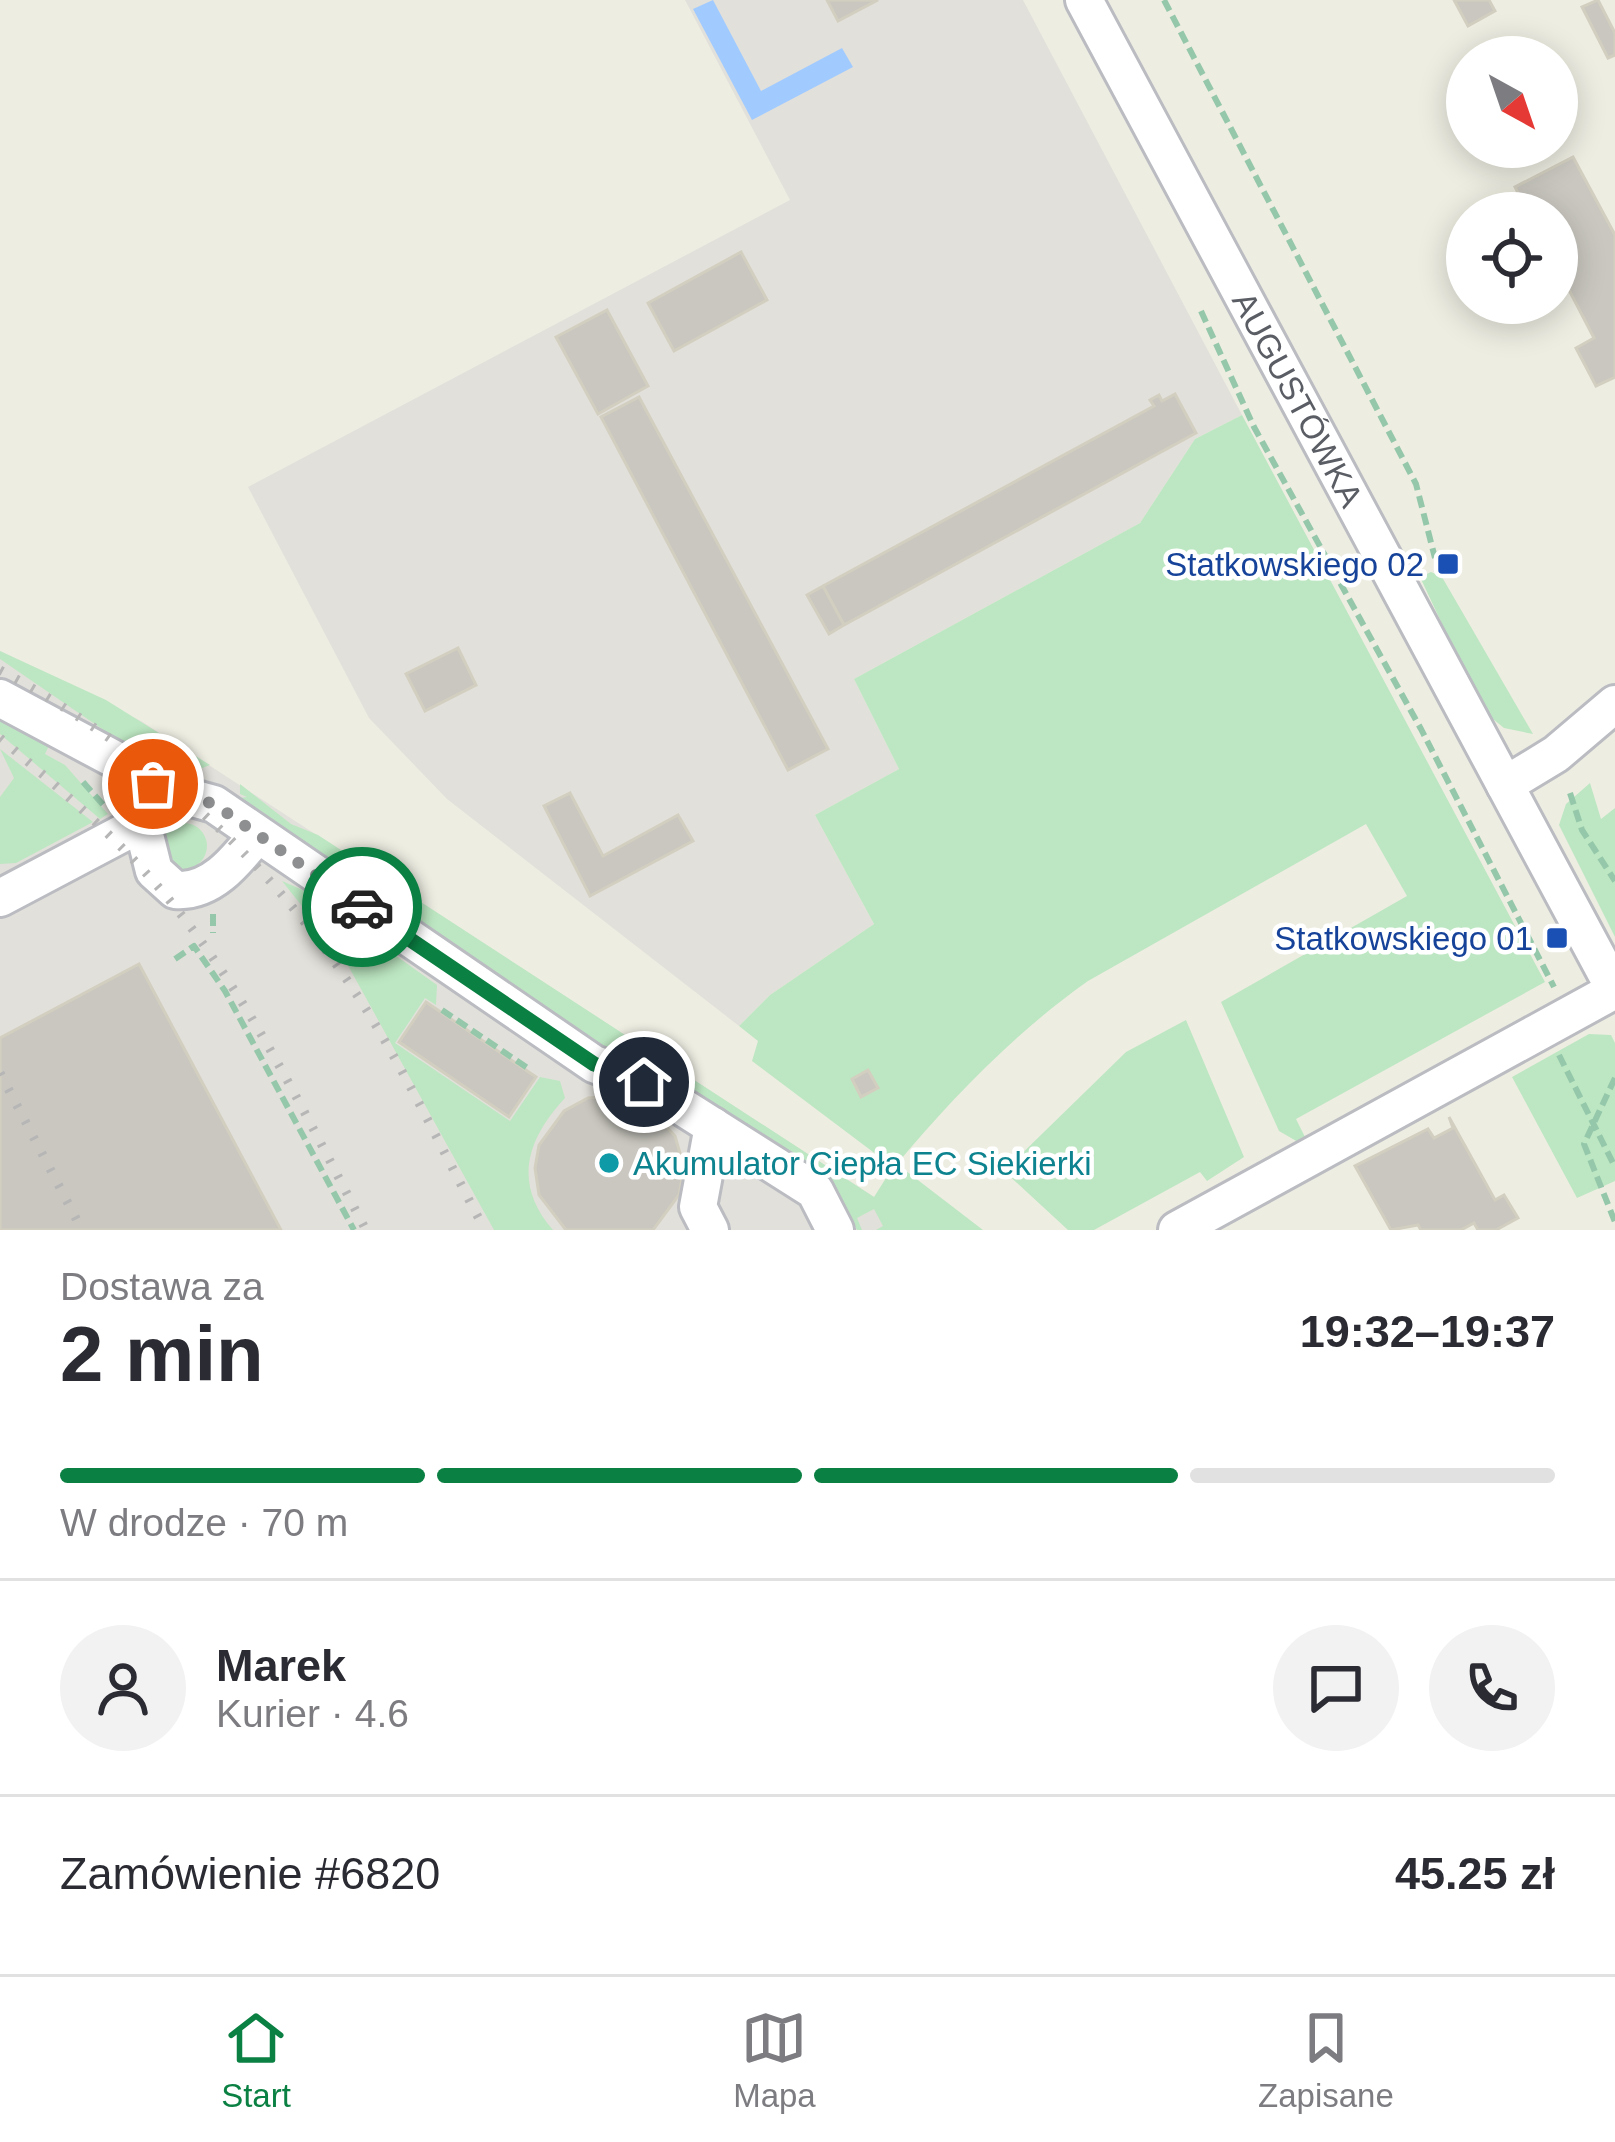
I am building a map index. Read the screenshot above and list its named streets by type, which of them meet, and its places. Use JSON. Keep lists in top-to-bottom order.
{
  "streets": {
    "street": ["AUGUSTÓWKA"]
  },
  "places": {
    "transit": ["Statkowskiego 02", "Statkowskiego 01"],
    "other": ["Akumulator Ciepła EC Siekierki"]
  },
  "north": "bottom right",
  "page": {
    "heading": ["2 min", "Dostawa za", "19:32–19:37"],
    "panel": [
      "Marek",
      "Kurier · 4.6",
      "Zamówienie #6820",
      "45.25 zł"
    ],
    "bar": "W drodze · 70 m",
    "tabs": ["Start", "Mapa", "Zapisane"]
  }
}
